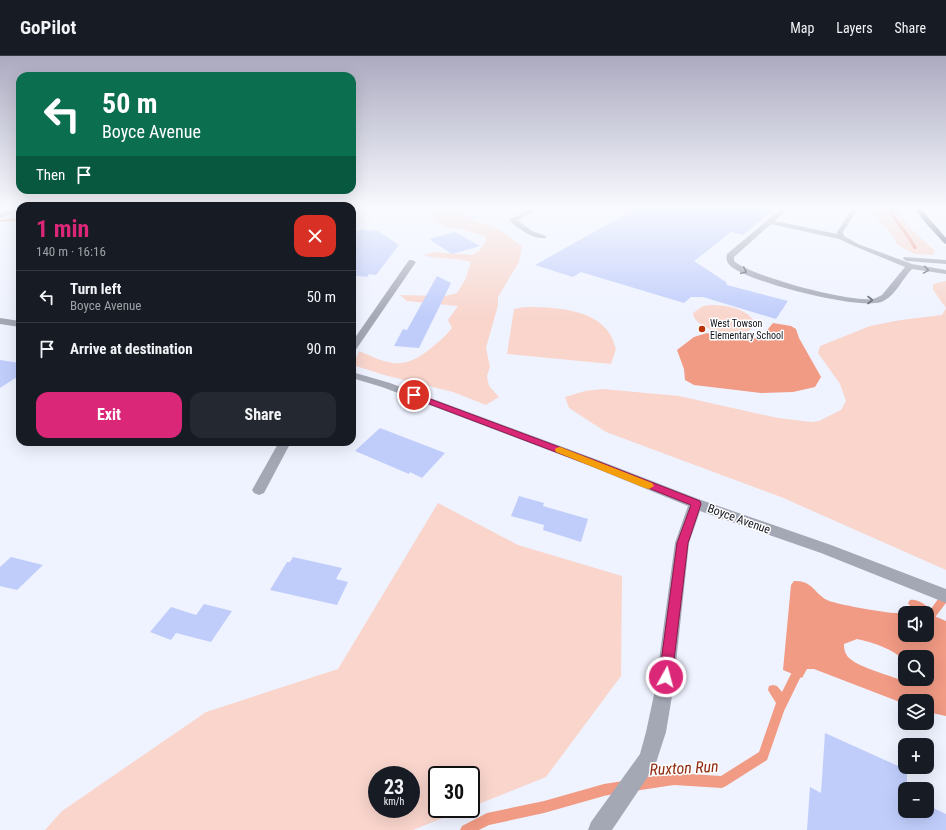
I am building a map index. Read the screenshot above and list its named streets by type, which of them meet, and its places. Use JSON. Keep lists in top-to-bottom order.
{
  "streets": {
    "street": ["Boyce Avenue"]
  },
  "water": ["Ruxton Run"],
  "places": ["West Towson Elementary School"],
  "page": {
    "header": "GoPilot",
    "nav": ["Map", "Layers", "Share"],
    "turn": ["50 m", "Boyce Avenue"],
    "then": "Then",
    "heading": ["1 min", "140 m · 16:16"],
    "list": [
      {
        "name": "Turn left",
        "note": "Boyce Avenue",
        "value": "50 m"
      },
      {
        "name": "Arrive at destination",
        "value": "90 m"
      }
    ],
    "buttons": ["Exit", "Share"],
    "map_buttons": ["+", "−"],
    "speed": "23 km/h",
    "limit": "30"
  }
}
